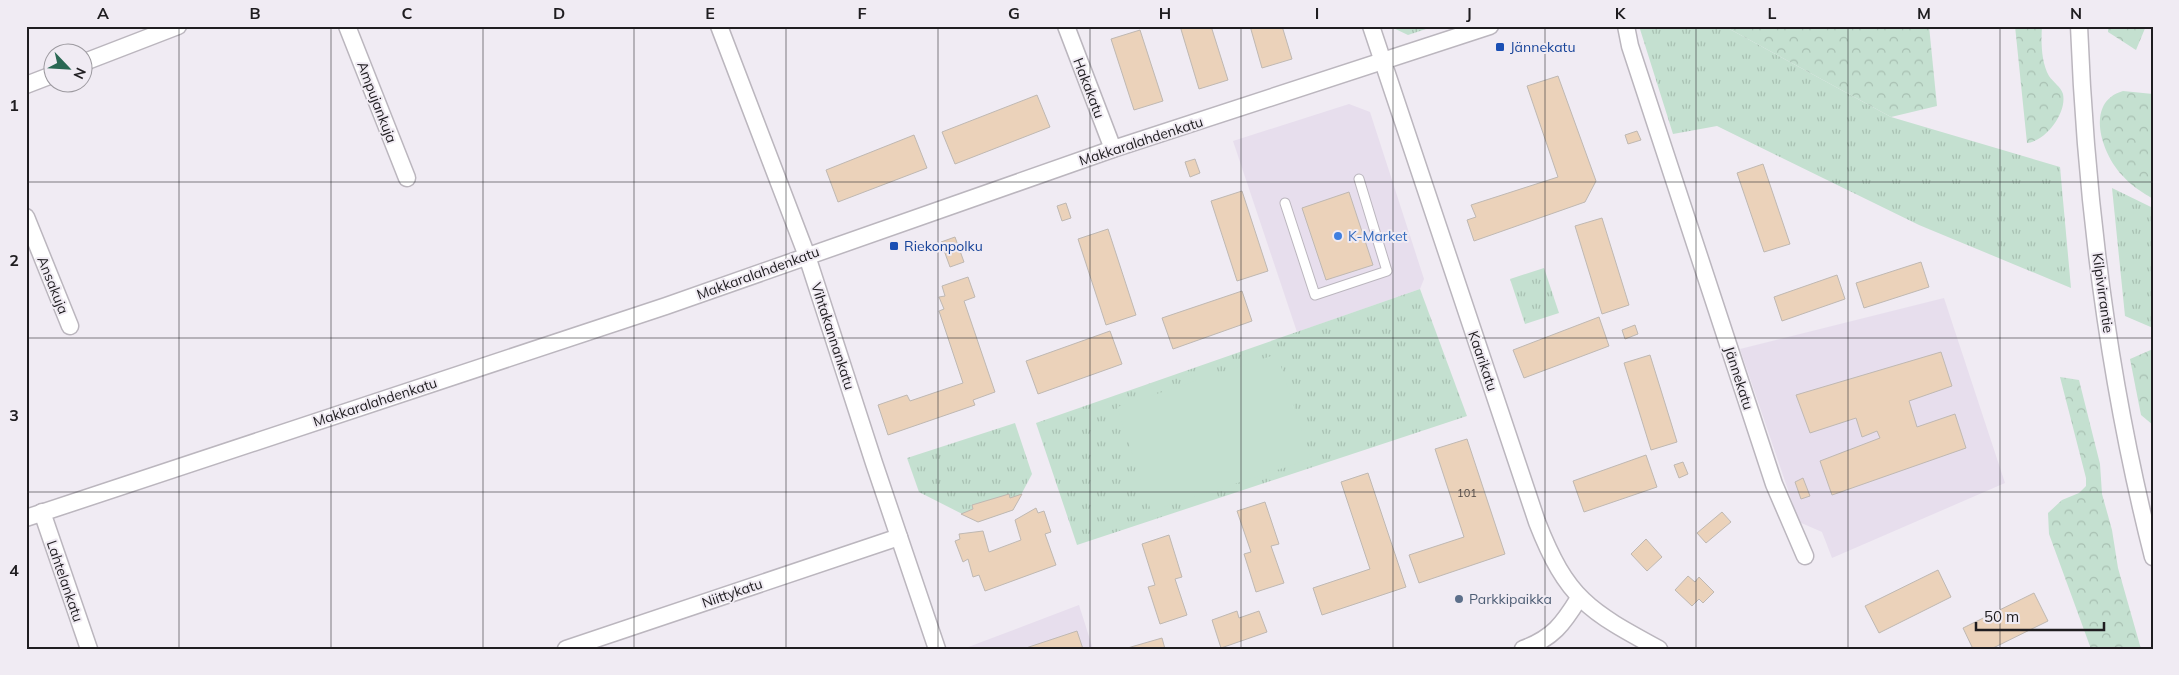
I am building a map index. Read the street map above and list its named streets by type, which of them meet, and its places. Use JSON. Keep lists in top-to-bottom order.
{
  "streets": {
    "street": [
      "Hakakatu",
      "Ampujankuja",
      "Makkaralahdenkatu",
      "Ansakuja",
      "Kilpivirrantie",
      "Vihtakannankatu",
      "Kaarikatu",
      "Jännekatu",
      "Lahtelankatu",
      "Niittykatu"
    ]
  },
  "crossings": [
    ["Hakakatu", "Makkaralahdenkatu"],
    ["Makkaralahdenkatu", "Vihtakannankatu"],
    ["Makkaralahdenkatu", "Kaarikatu"],
    ["Makkaralahdenkatu", "Lahtelankatu"],
    ["Vihtakannankatu", "Niittykatu"]
  ],
  "places": {
    "transit": ["Jännekatu", "Riekonpolku"],
    "other": ["K-Market", "Parkkipaikka"]
  },
  "house_numbers": ["101"],
  "scale_bar": "50 m",
  "north": "bottom right",
  "grid": {
    "columns": [
      "A",
      "B",
      "C",
      "D",
      "E",
      "F",
      "G",
      "H",
      "I",
      "J",
      "K",
      "L",
      "M",
      "N"
    ],
    "rows": [
      "1",
      "2",
      "3",
      "4"
    ]
  }
}
